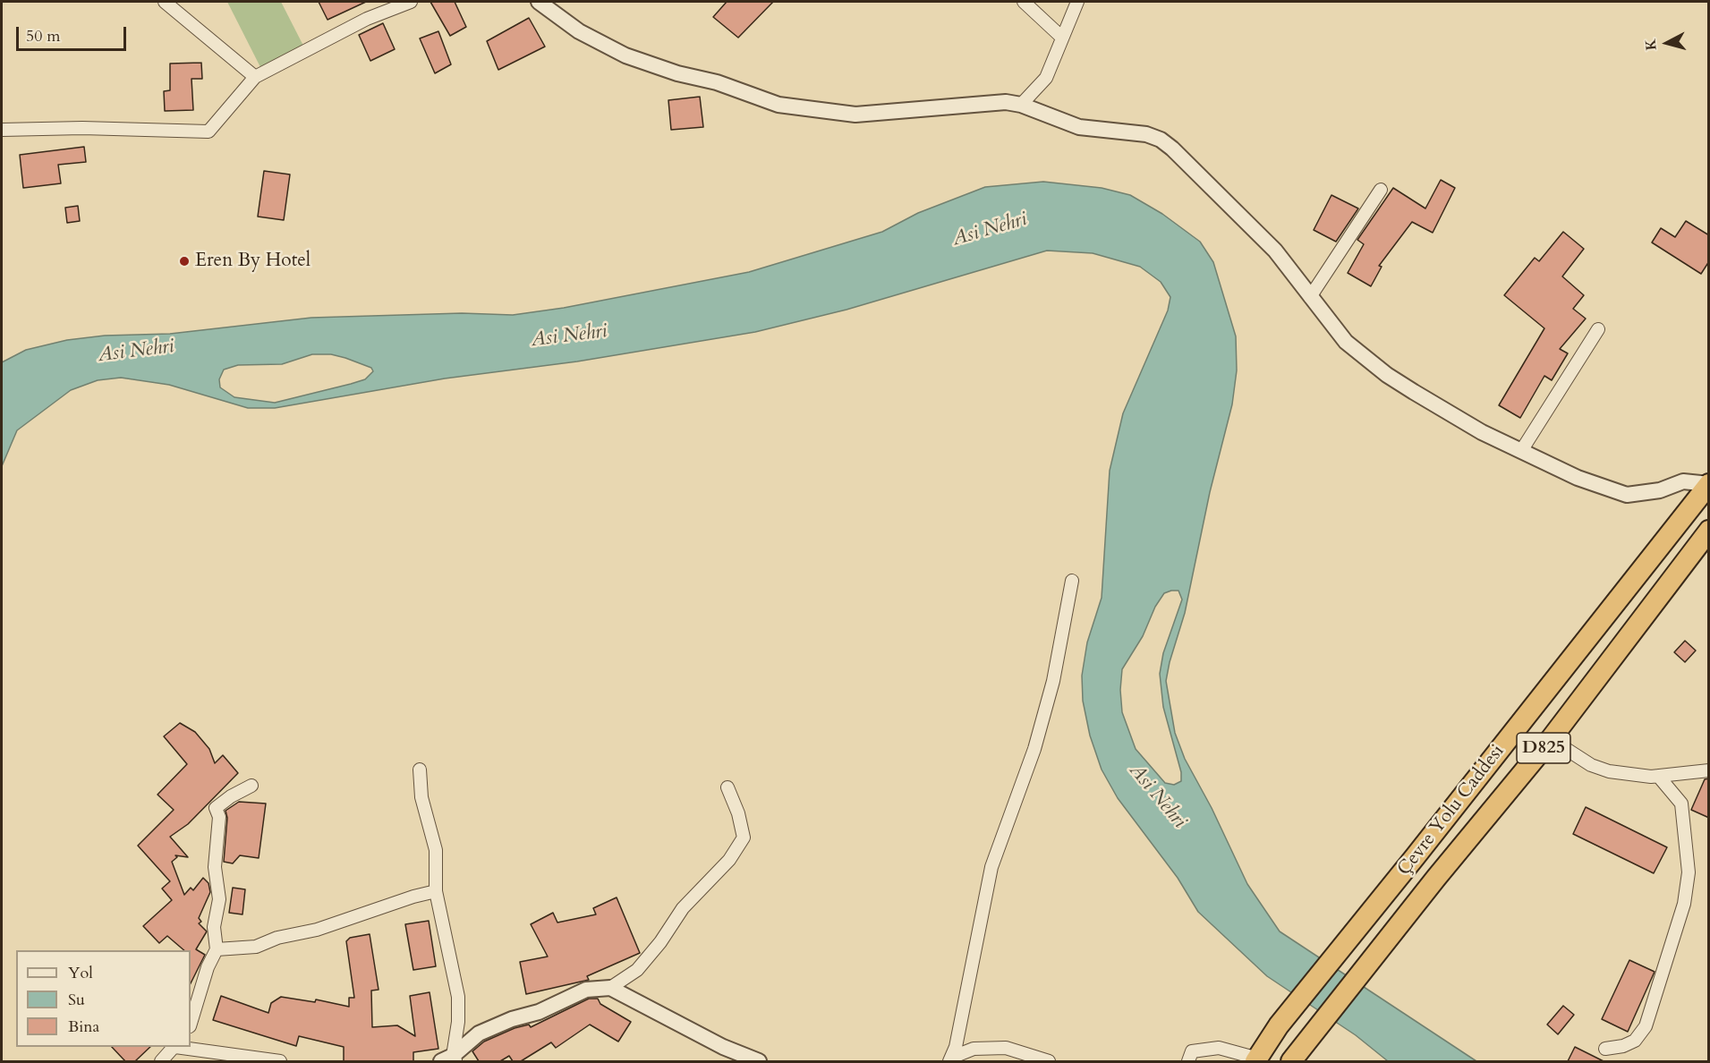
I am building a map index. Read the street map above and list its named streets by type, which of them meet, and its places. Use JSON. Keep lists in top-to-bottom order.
{
  "streets": {
    "highway": ["D825", "Çevre Yolu Caddesi"]
  },
  "water": ["Asi Nehri"],
  "places": ["Eren By Hotel"],
  "legend": ["Yol", "Su", "Bina"],
  "scale_bar": "50 m",
  "north": "left"
}
